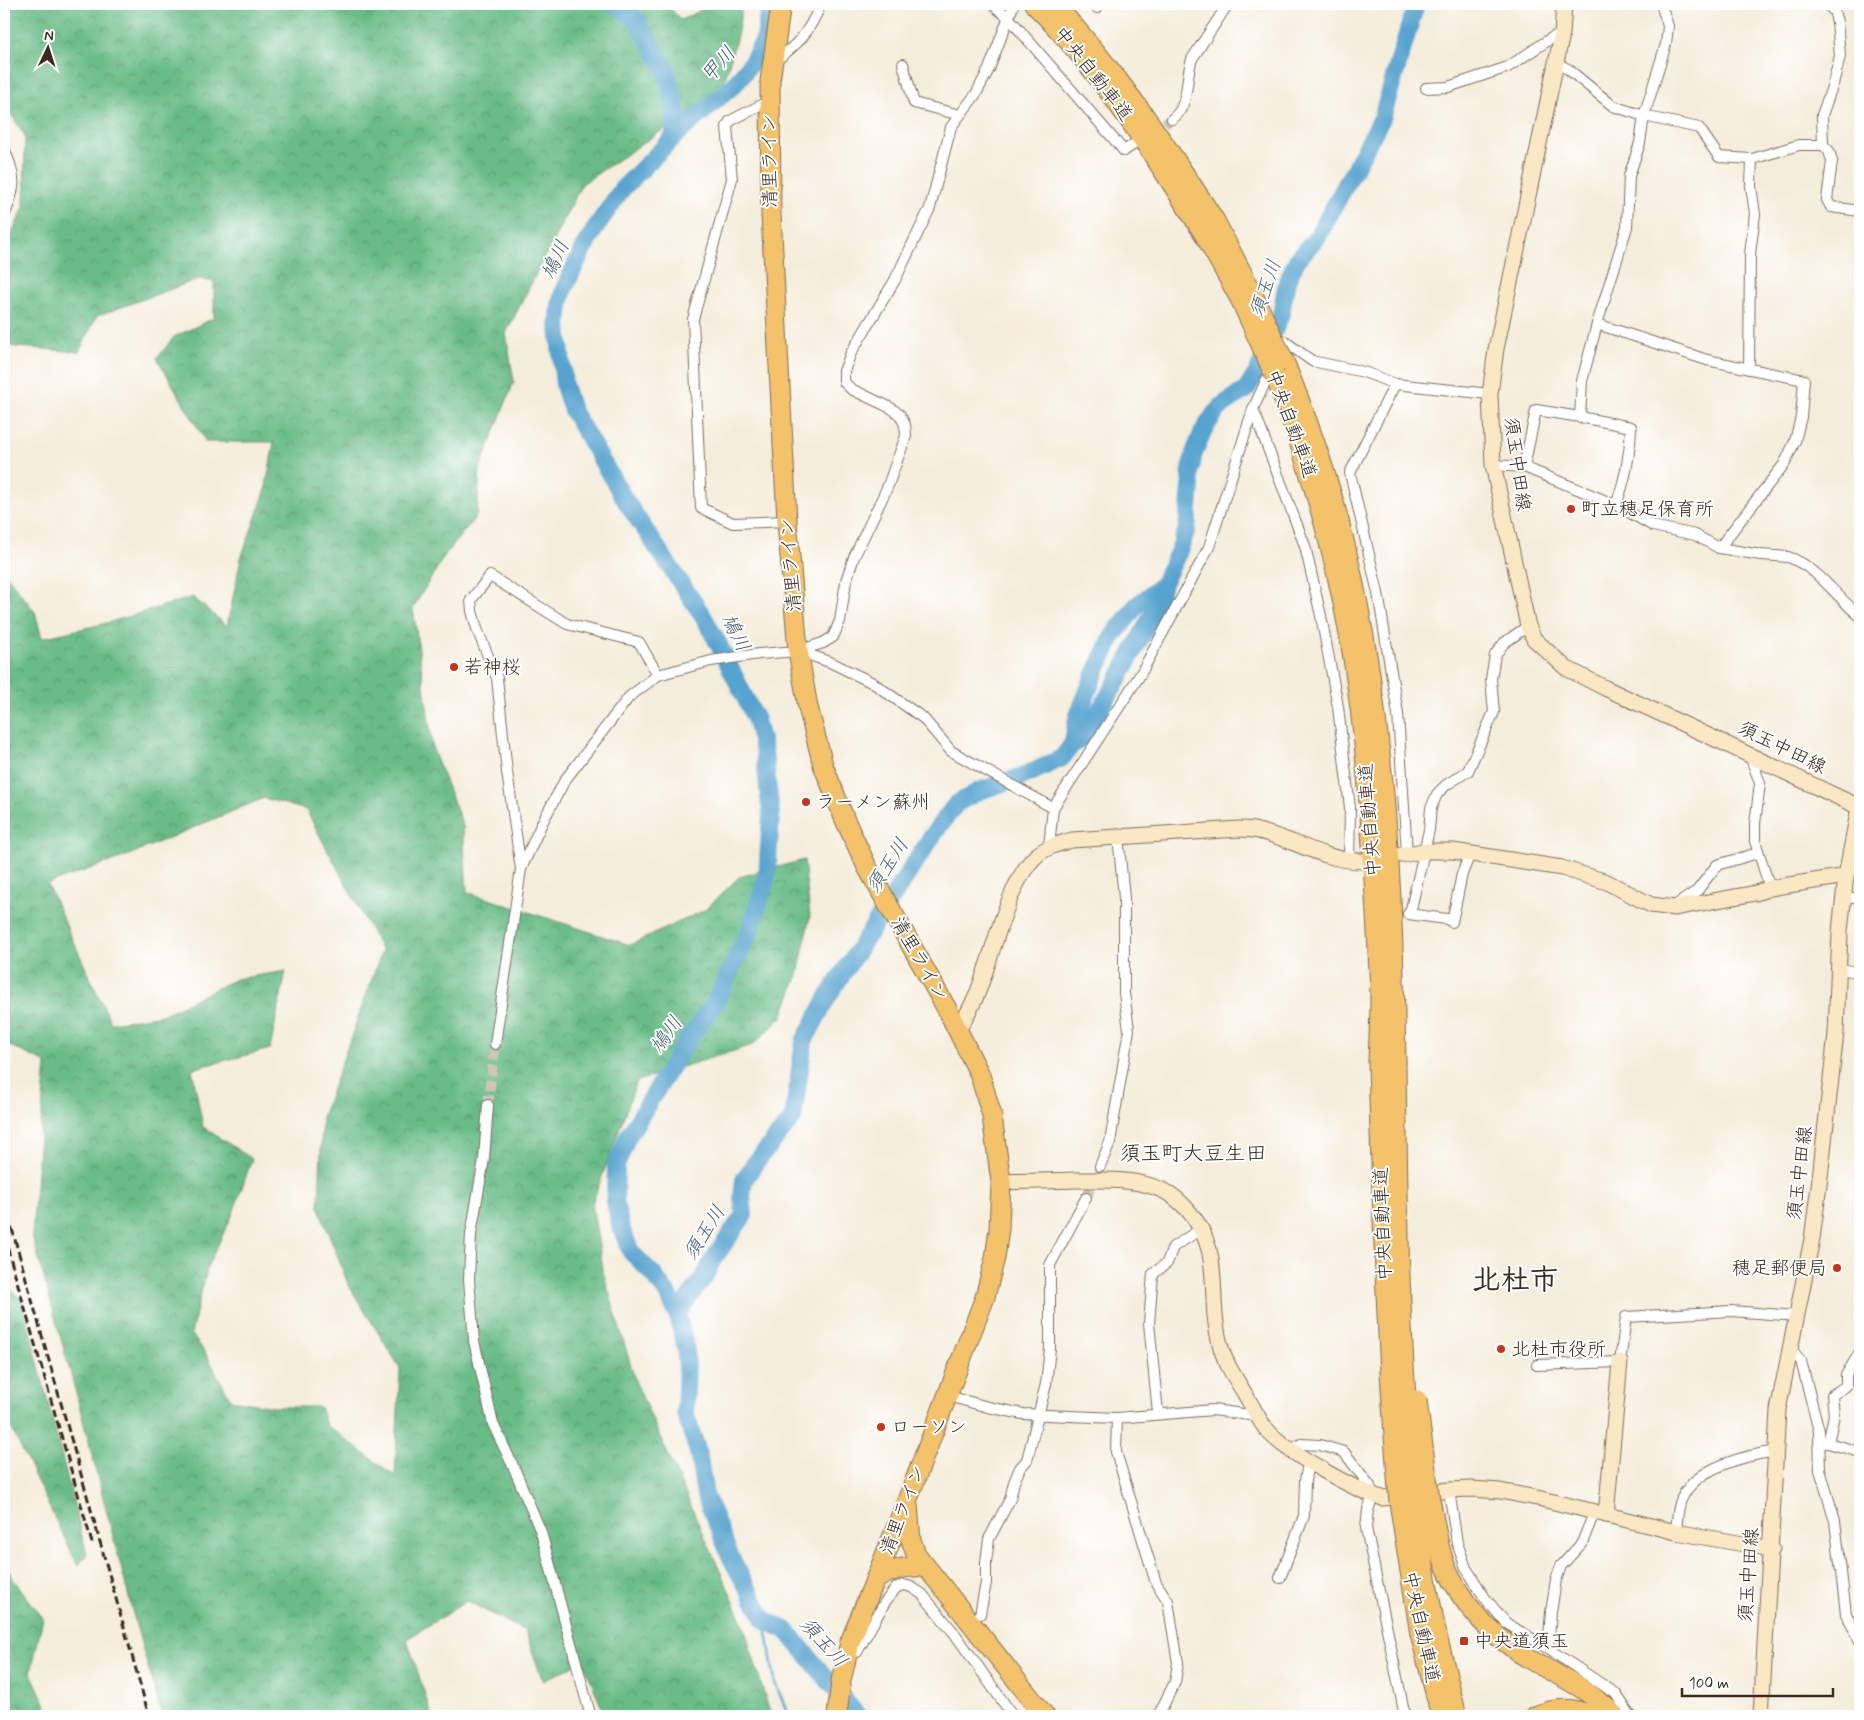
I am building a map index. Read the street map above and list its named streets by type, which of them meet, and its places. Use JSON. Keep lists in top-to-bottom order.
{
  "streets": {
    "highway": ["中央自動車道", "清里ライン"],
    "street": ["須玉中田線"]
  },
  "districts": ["須玉町大豆生田", "北杜市"],
  "water": ["甲川", "鳩川", "須玉川"],
  "places": {
    "other": [
      "町立穂足保育所",
      "若神桜",
      "ラーメン蘇州",
      "穂足郵便局",
      "北杜市役所",
      "ローソン"
    ],
    "transit": ["中央道須玉"]
  },
  "scale_bar": "100 m",
  "north": "top"
}
